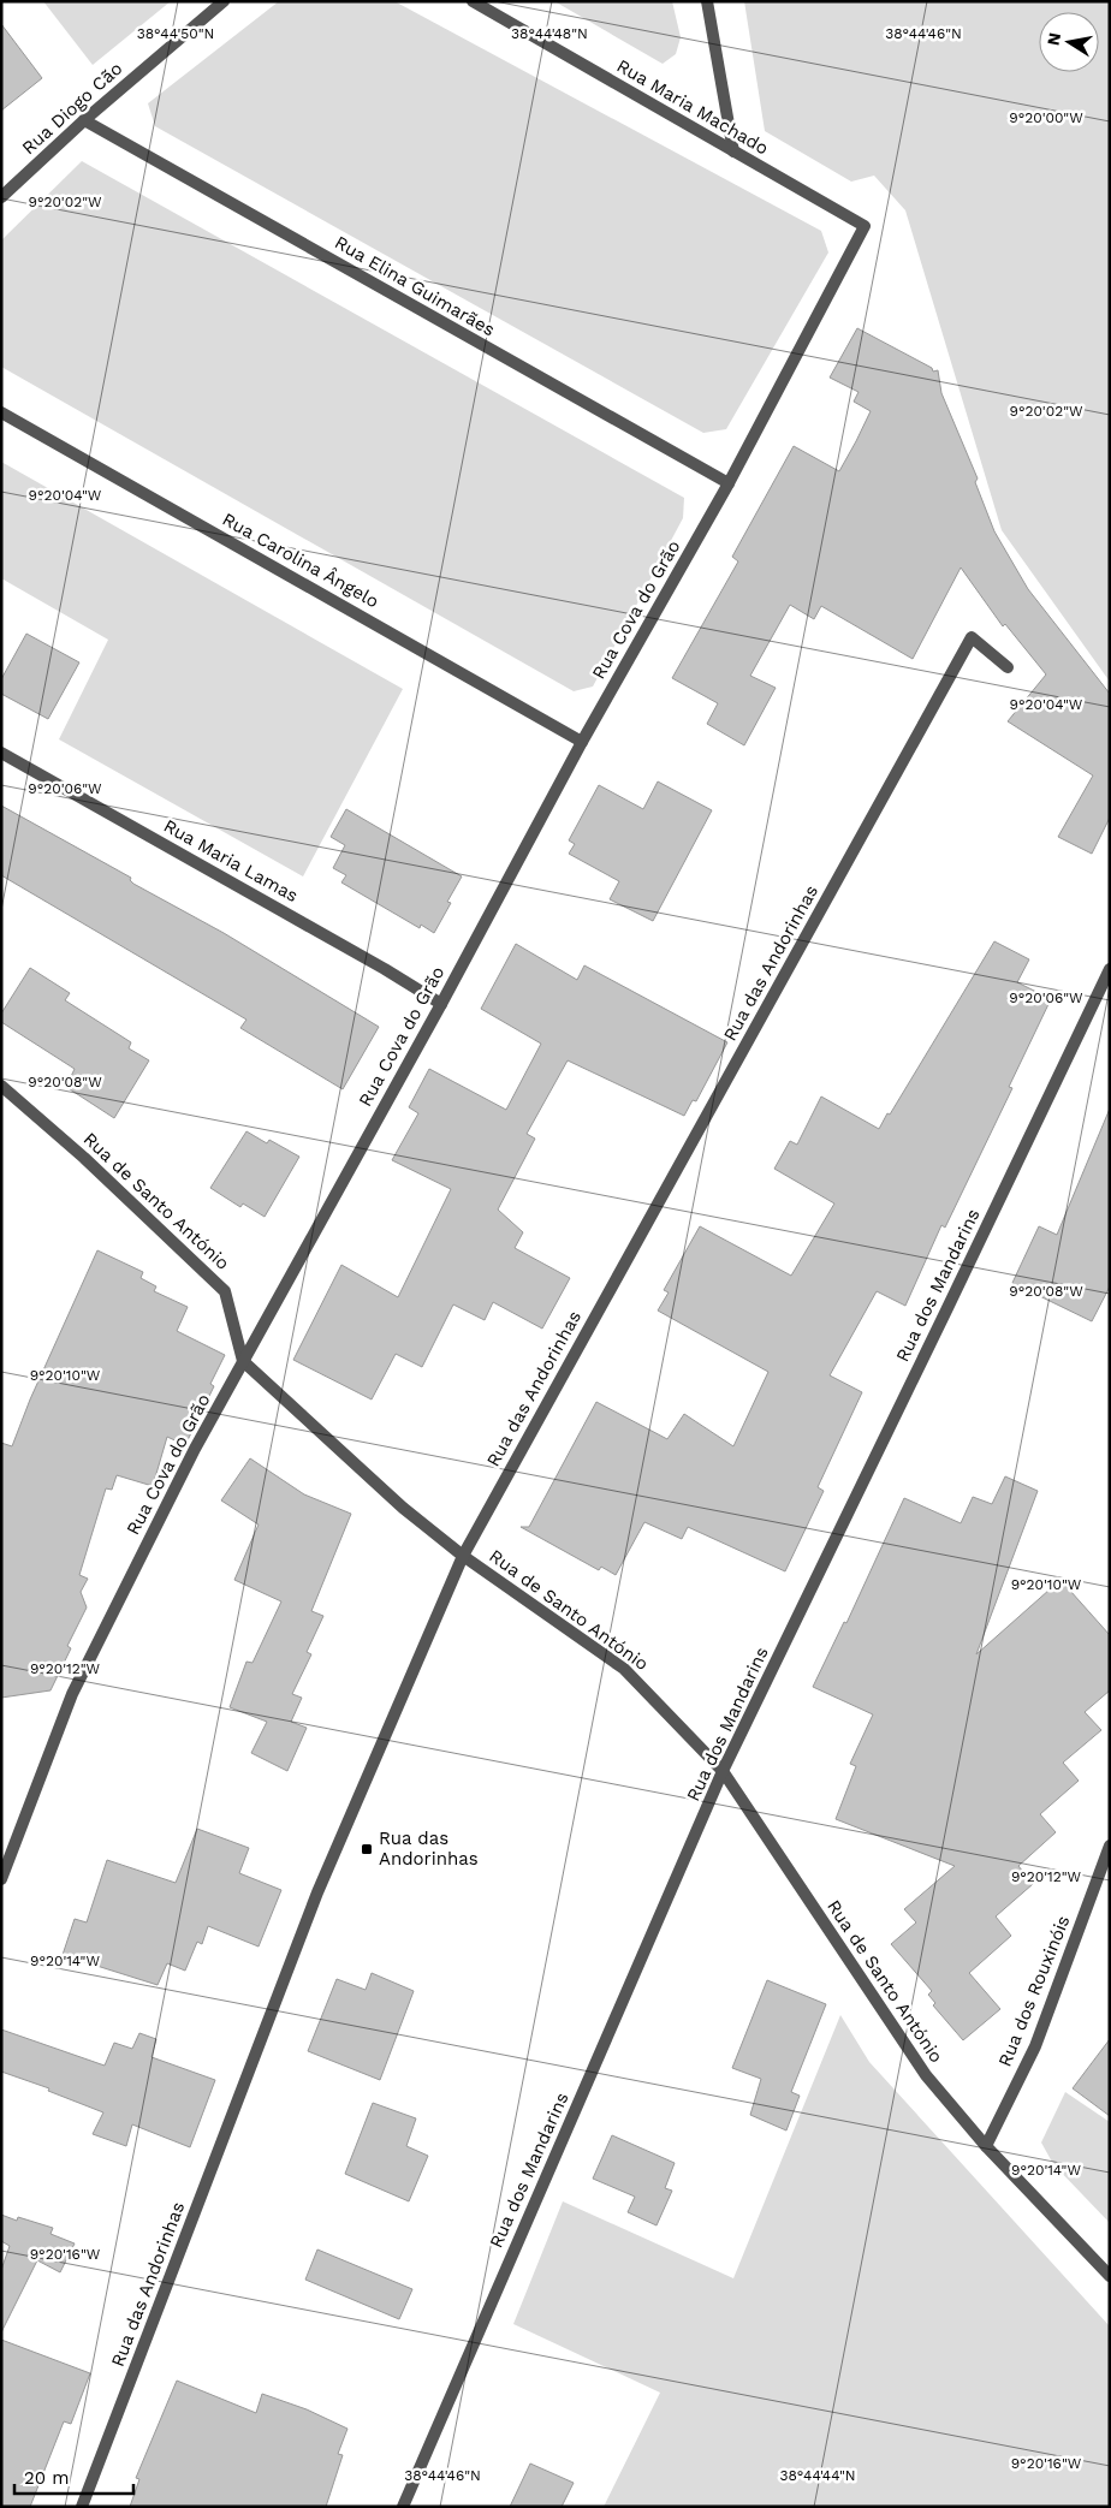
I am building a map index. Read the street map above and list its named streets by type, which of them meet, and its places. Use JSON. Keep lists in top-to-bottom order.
{
  "streets": {
    "street": [
      "Rua Maria Machado",
      "Rua Diogo Cão",
      "Rua Elina Guimarães",
      "Rua Carolina Ângelo",
      "Rua Cova do Grão",
      "Rua Maria Lamas",
      "Rua das Andorinhas",
      "Rua de Santo António",
      "Rua dos Mandarins",
      "Rua dos Rouxinóis"
    ]
  },
  "crossings": [
    ["Rua Maria Machado", "Rua Cova do Grão"],
    ["Rua Diogo Cão", "Rua Elina Guimarães"],
    ["Rua Elina Guimarães", "Rua Cova do Grão"],
    ["Rua Carolina Ângelo", "Rua Cova do Grão"],
    ["Rua Cova do Grão", "Rua Maria Lamas"],
    ["Rua Cova do Grão", "Rua de Santo António"],
    ["Rua das Andorinhas", "Rua de Santo António"],
    ["Rua de Santo António", "Rua dos Mandarins"],
    ["Rua de Santo António", "Rua dos Rouxinóis"]
  ],
  "places": {
    "transit": ["Rua das Andorinhas"]
  },
  "scale_bar": "20 m",
  "north": "left",
  "coordinates": [
    "38°44'50\"N",
    "38°44'48\"N",
    "38°44'46\"N",
    "9°20'00\"W",
    "9°20'02\"W",
    "9°20'04\"W",
    "9°20'06\"W",
    "9°20'08\"W",
    "9°20'10\"W",
    "9°20'12\"W",
    "9°20'14\"W",
    "9°20'16\"W",
    "38°44'44\"N"
  ]
}
